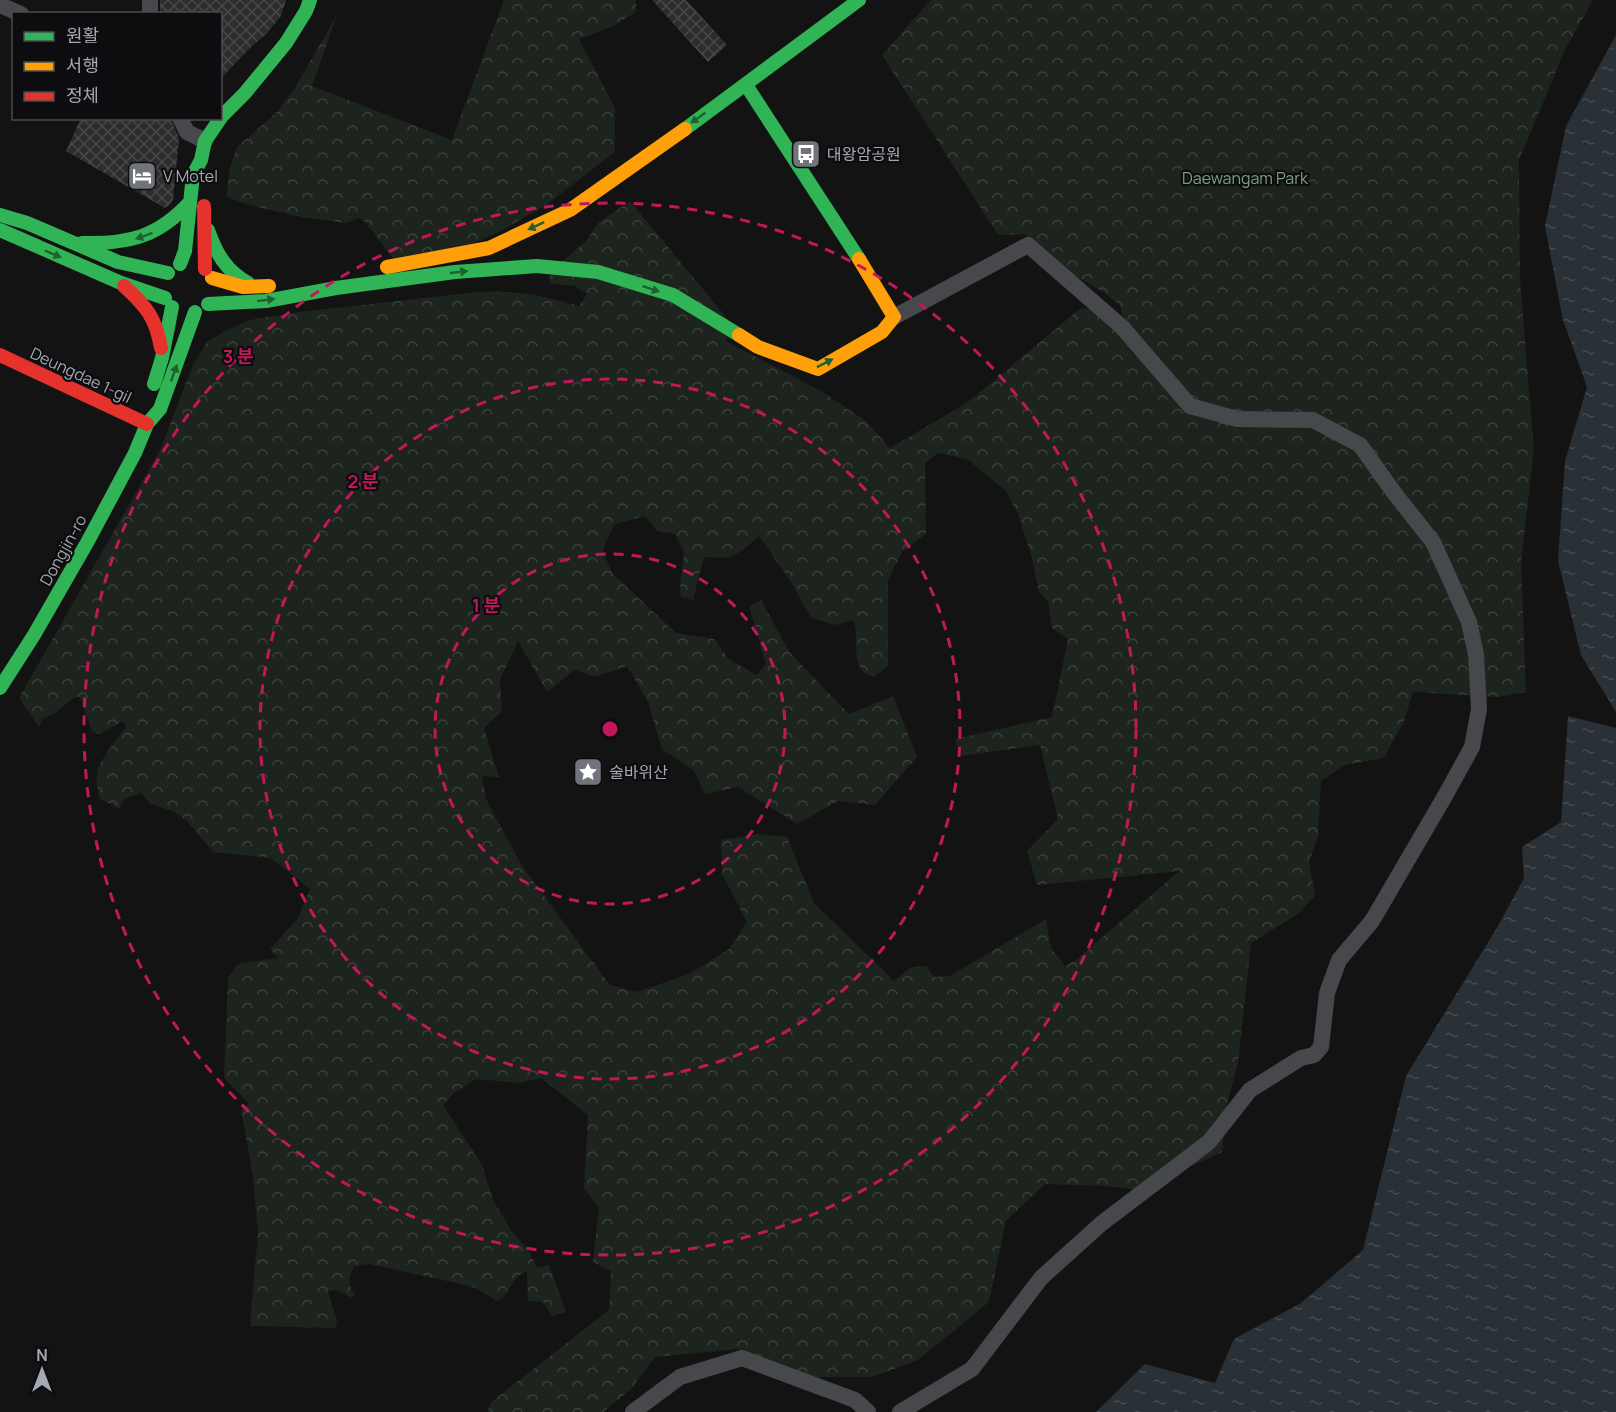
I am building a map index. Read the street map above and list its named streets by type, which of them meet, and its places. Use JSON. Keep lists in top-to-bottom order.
{
  "streets": {
    "street": ["Deungdae 1-gil", "Dongjin-ro"]
  },
  "crossings": [
    ["Deungdae 1-gil", "Dongjin-ro"]
  ],
  "parks": ["Daewangam Park"],
  "places": {
    "bus stop": ["대왕암공원"],
    "hotel": ["V Motel"],
    "place": ["술바위산"]
  },
  "legend": ["원활", "서행", "정체"],
  "north": "top",
  "rings": ["3 분", "2 분", "1 분"]
}
